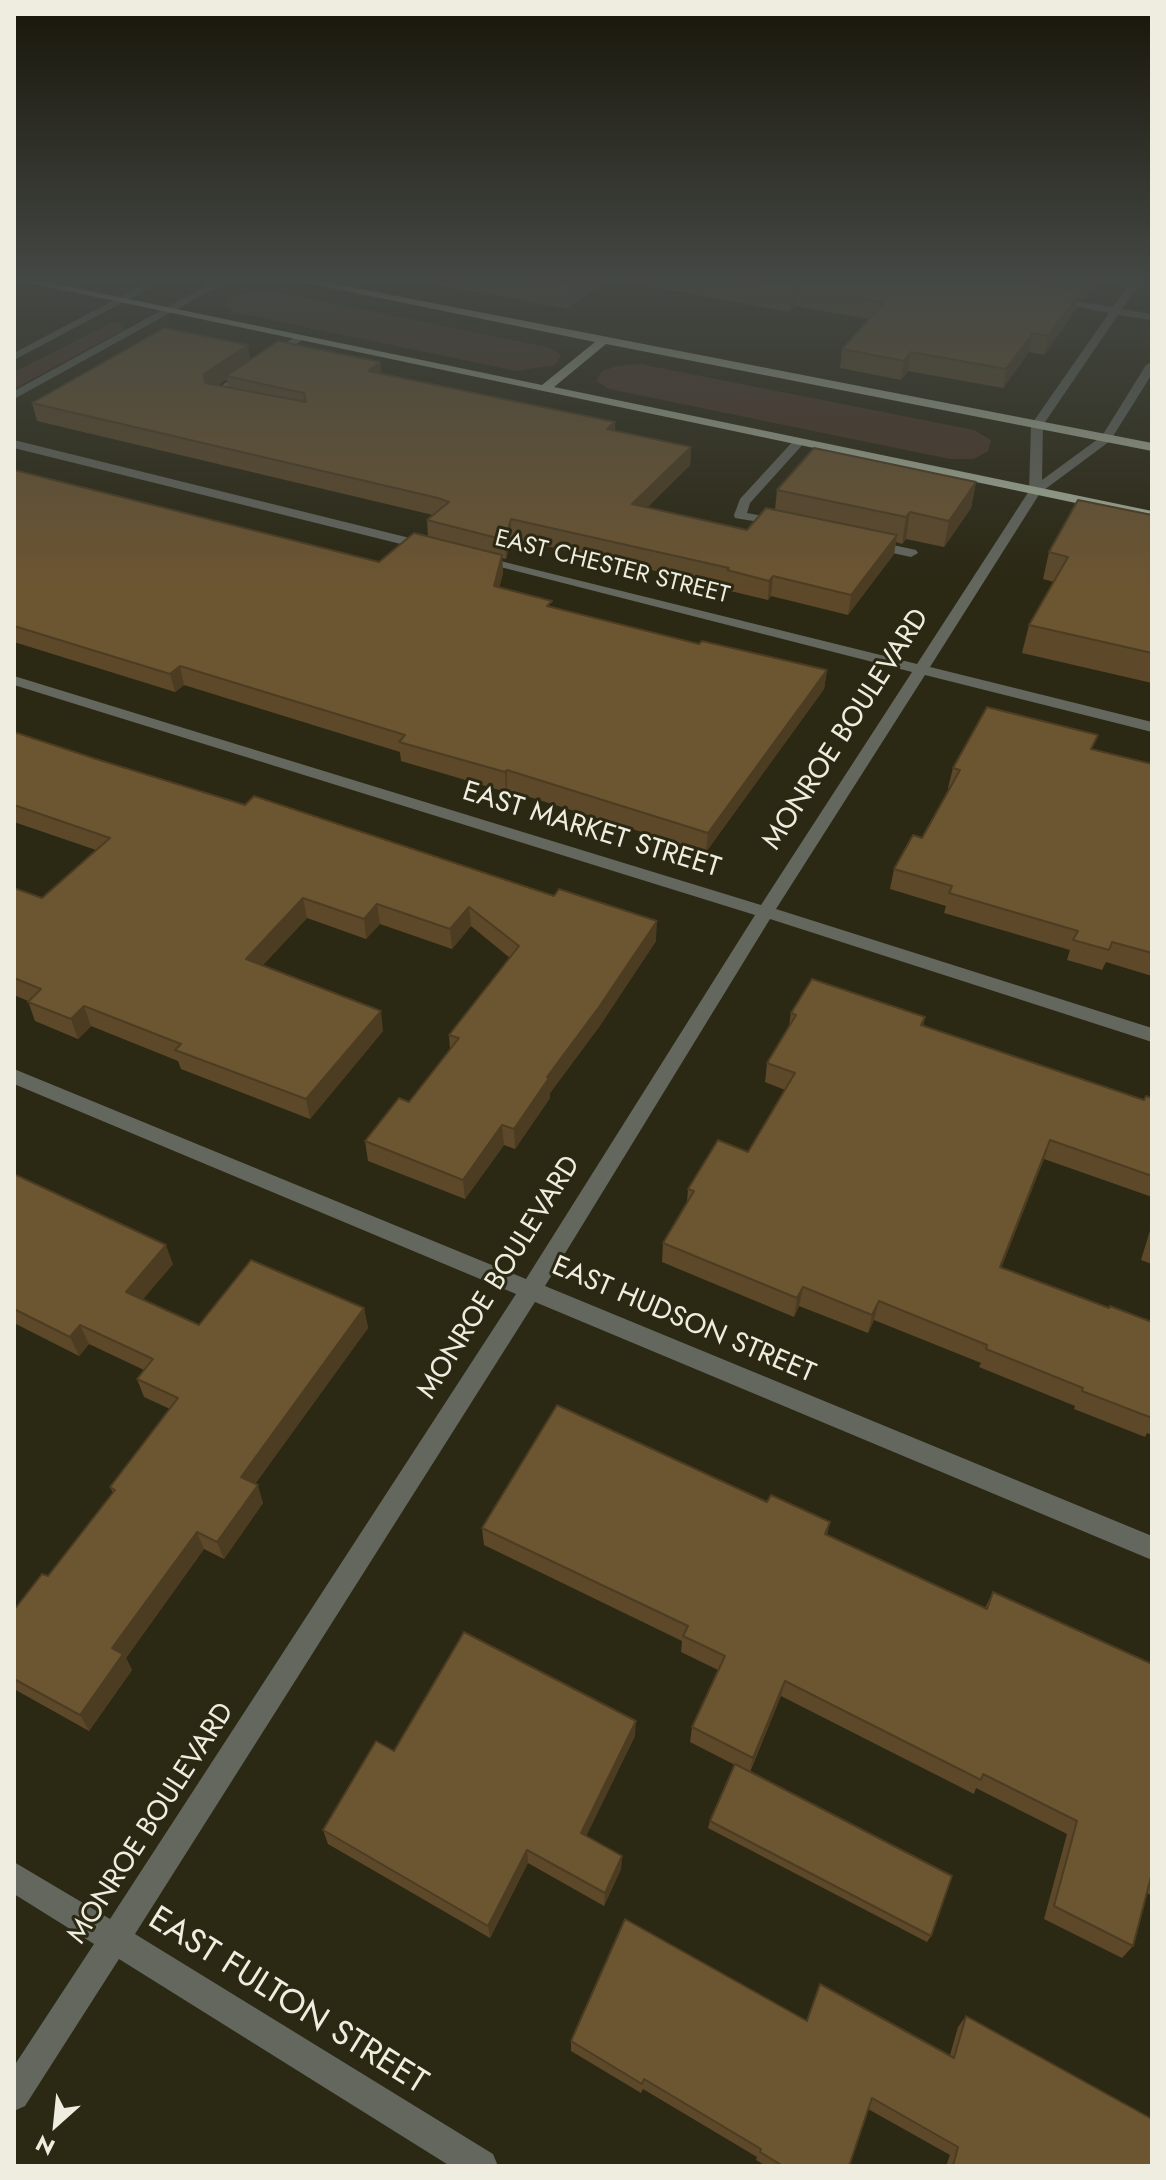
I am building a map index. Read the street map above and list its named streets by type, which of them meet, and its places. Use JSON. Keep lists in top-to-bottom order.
{
  "streets": {
    "street": [
      "EAST CHESTER STREET",
      "MONROE BOULEVARD",
      "EAST MARKET STREET",
      "EAST HUDSON STREET",
      "EAST FULTON STREET"
    ]
  },
  "crossings": [
    ["EAST CHESTER STREET", "MONROE BOULEVARD"],
    ["MONROE BOULEVARD", "EAST MARKET STREET"],
    ["MONROE BOULEVARD", "EAST HUDSON STREET"],
    ["MONROE BOULEVARD", "EAST FULTON STREET"]
  ],
  "north": "bottom left"
}
